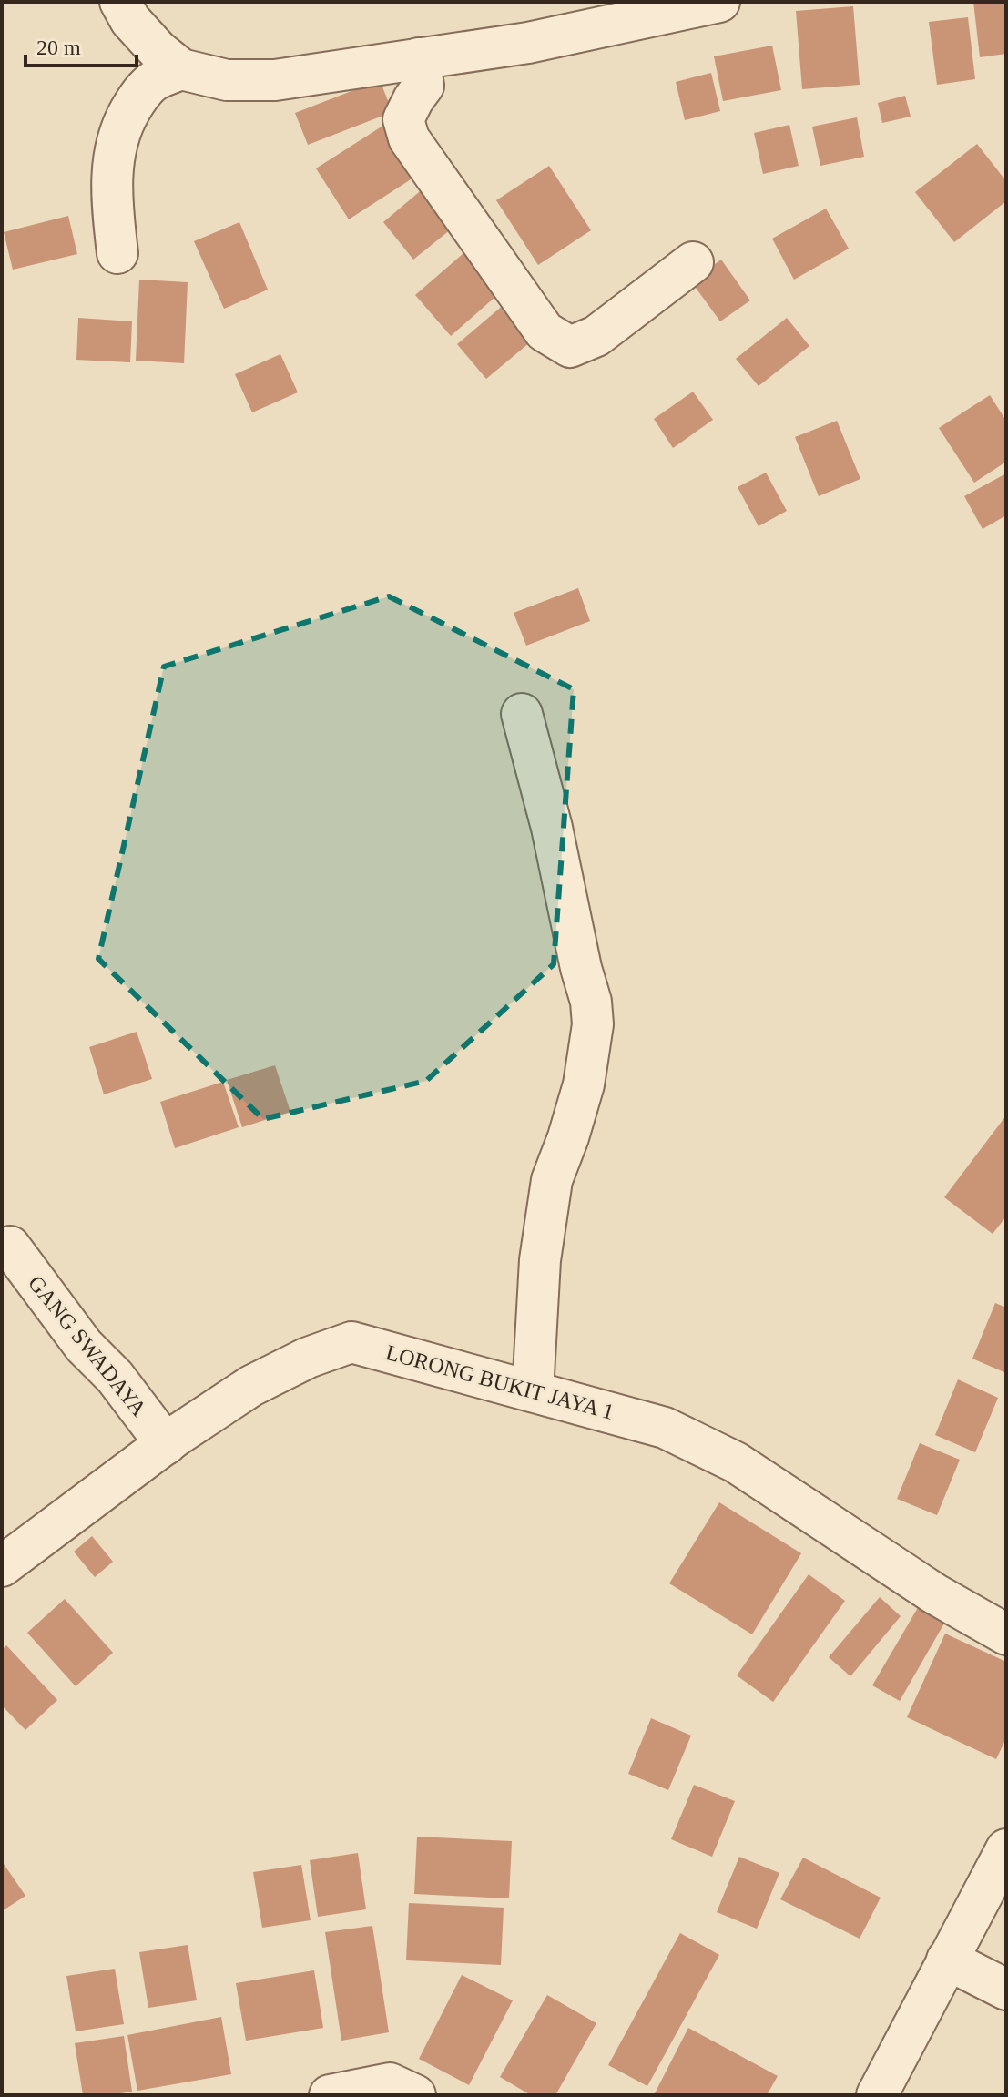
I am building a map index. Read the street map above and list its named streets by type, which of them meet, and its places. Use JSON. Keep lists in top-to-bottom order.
{
  "streets": {
    "street": ["GANG SWADAYA", "LORONG BUKIT JAYA 1"]
  },
  "crossings": [
    ["GANG SWADAYA", "LORONG BUKIT JAYA 1"]
  ],
  "scale_bar": "20 m"
}
